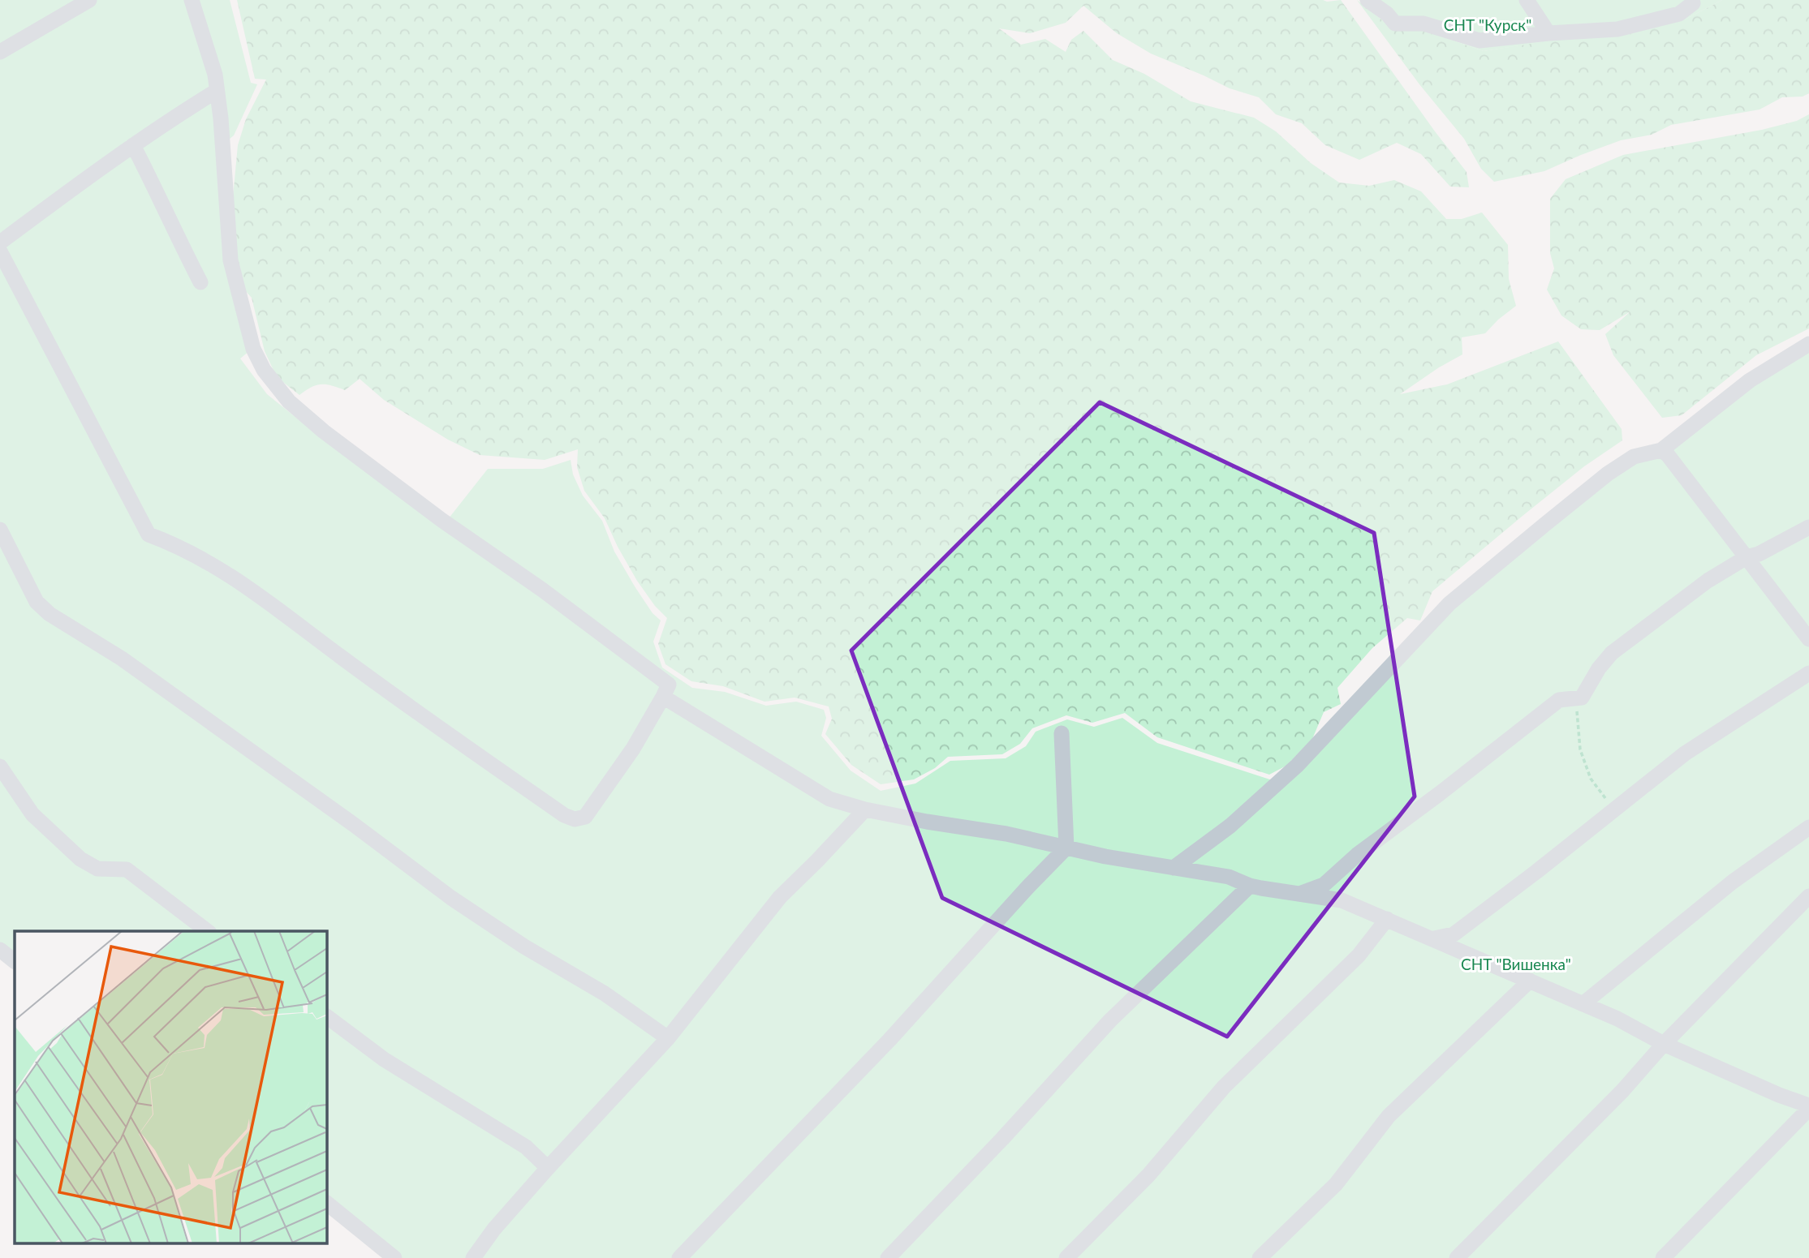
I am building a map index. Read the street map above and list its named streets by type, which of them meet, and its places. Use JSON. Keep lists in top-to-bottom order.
{
  "parks": ["СНТ \"Курск\"", "СНТ \"Вишенка\""]
}
